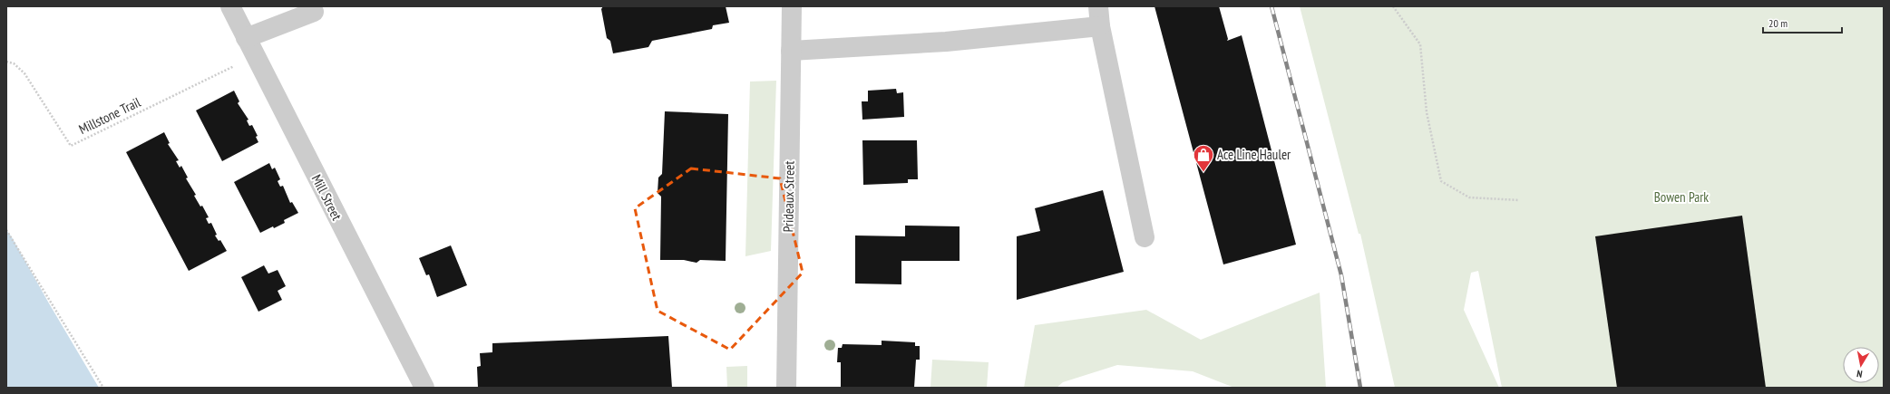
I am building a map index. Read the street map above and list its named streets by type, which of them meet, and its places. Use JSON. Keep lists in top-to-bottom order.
{
  "streets": {
    "street": ["Prideaux Street", "Mill Street"],
    "path": ["Millstone Trail"]
  },
  "crossings": [
    ["Millstone Trail", "Mill Street"]
  ],
  "parks": ["Bowen Park"],
  "places": {
    "shop": ["Ace Line Hauler"]
  },
  "scale_bar": "20 m",
  "north": "bottom"
}
